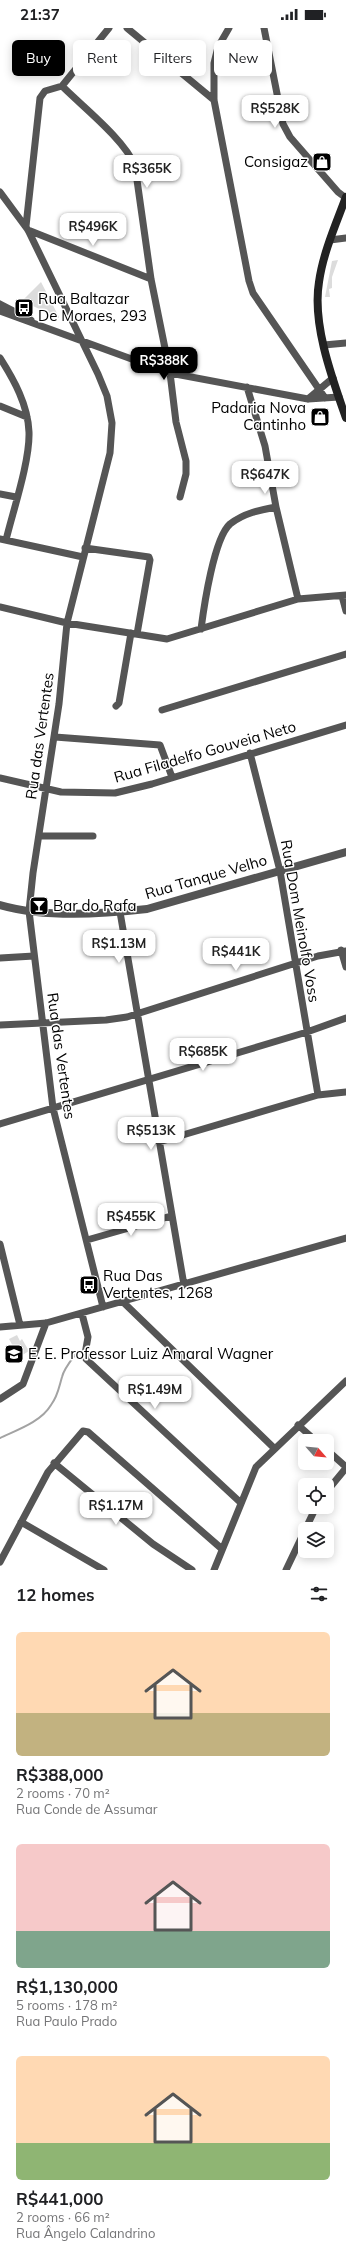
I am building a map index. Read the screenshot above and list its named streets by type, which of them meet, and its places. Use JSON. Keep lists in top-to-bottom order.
{
  "streets": {
    "street": [
      "Rua das Vertentes",
      "Rua Filadelfo Gouveia Neto",
      "Rua Tanque Velho",
      "Rua Dom Meinolfo Voss"
    ]
  },
  "crossings": [
    ["Rua das Vertentes", "Rua Filadelfo Gouveia Neto"],
    ["Rua das Vertentes", "Rua Tanque Velho"],
    ["Rua Filadelfo Gouveia Neto", "Rua Dom Meinolfo Voss"],
    ["Rua Tanque Velho", "Rua Dom Meinolfo Voss"]
  ],
  "places": {
    "shop": ["Consigaz", "Padaria Nova Cantinho"],
    "bus stop": ["Rua Baltazar De Moraes, 293", "Rua Das Vertentes, 1268"],
    "bar": ["Bar do Rafa"],
    "school or university": ["E. E. Professor Luiz Amaral Wagner"]
  },
  "north": "bottom right",
  "page": {
    "status": "21:37",
    "chip": [
      "Buy",
      "Rent",
      "Filters",
      "New"
    ],
    "price": [
      "R$528K",
      "R$365K",
      "R$496K",
      "R$388K",
      "R$647K",
      "R$1.13M",
      "R$441K",
      "R$685K",
      "R$513K",
      "R$455K",
      "R$1.49M",
      "R$1.17M"
    ],
    "heading": "12 homes",
    "list": [
      {
        "name": "R$388,000",
        "note": "2 rooms · 70 m² · Rua Conde de Assumar"
      },
      {
        "name": "R$1,130,000",
        "note": "5 rooms · 178 m² · Rua Paulo Prado"
      },
      {
        "name": "R$441,000",
        "note": "2 rooms · 66 m² · Rua Ângelo Calandrino"
      }
    ]
  }
}
